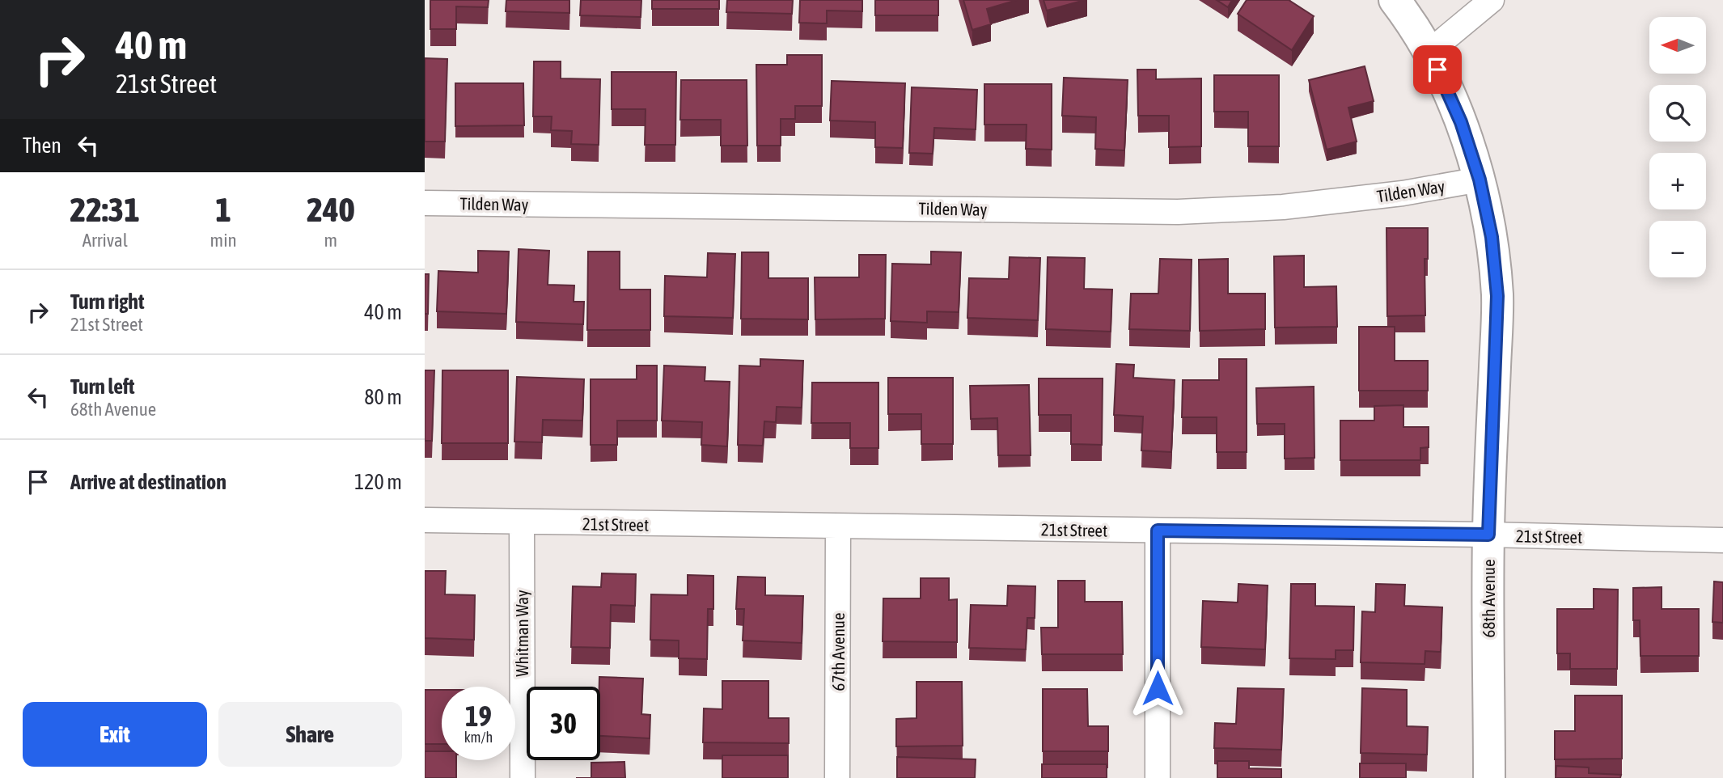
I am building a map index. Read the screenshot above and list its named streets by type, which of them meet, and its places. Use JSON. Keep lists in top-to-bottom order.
{
  "streets": {
    "street": [
      "Tilden Way",
      "21st Street",
      "68th Avenue",
      "Whitman Way",
      "67th Avenue"
    ]
  },
  "crossings": [
    ["Tilden Way", "68th Avenue"],
    ["21st Street", "68th Avenue"],
    ["21st Street", "Whitman Way"],
    ["21st Street", "67th Avenue"]
  ],
  "north": "left",
  "page": {
    "turn": ["40 m", "21st Street"],
    "map_buttons": ["+", "−"],
    "then": "Then",
    "eta": [
      "22:31",
      "Arrival",
      "1",
      "min",
      "240",
      "m"
    ],
    "list": [
      {
        "name": "Turn right",
        "note": "21st Street",
        "value": "40 m"
      },
      {
        "name": "Turn left",
        "note": "68th Avenue",
        "value": "80 m"
      },
      {
        "name": "Arrive at destination",
        "value": "120 m"
      }
    ],
    "speed": "19 km/h",
    "limit": "30",
    "buttons": ["Exit", "Share"]
  }
}
